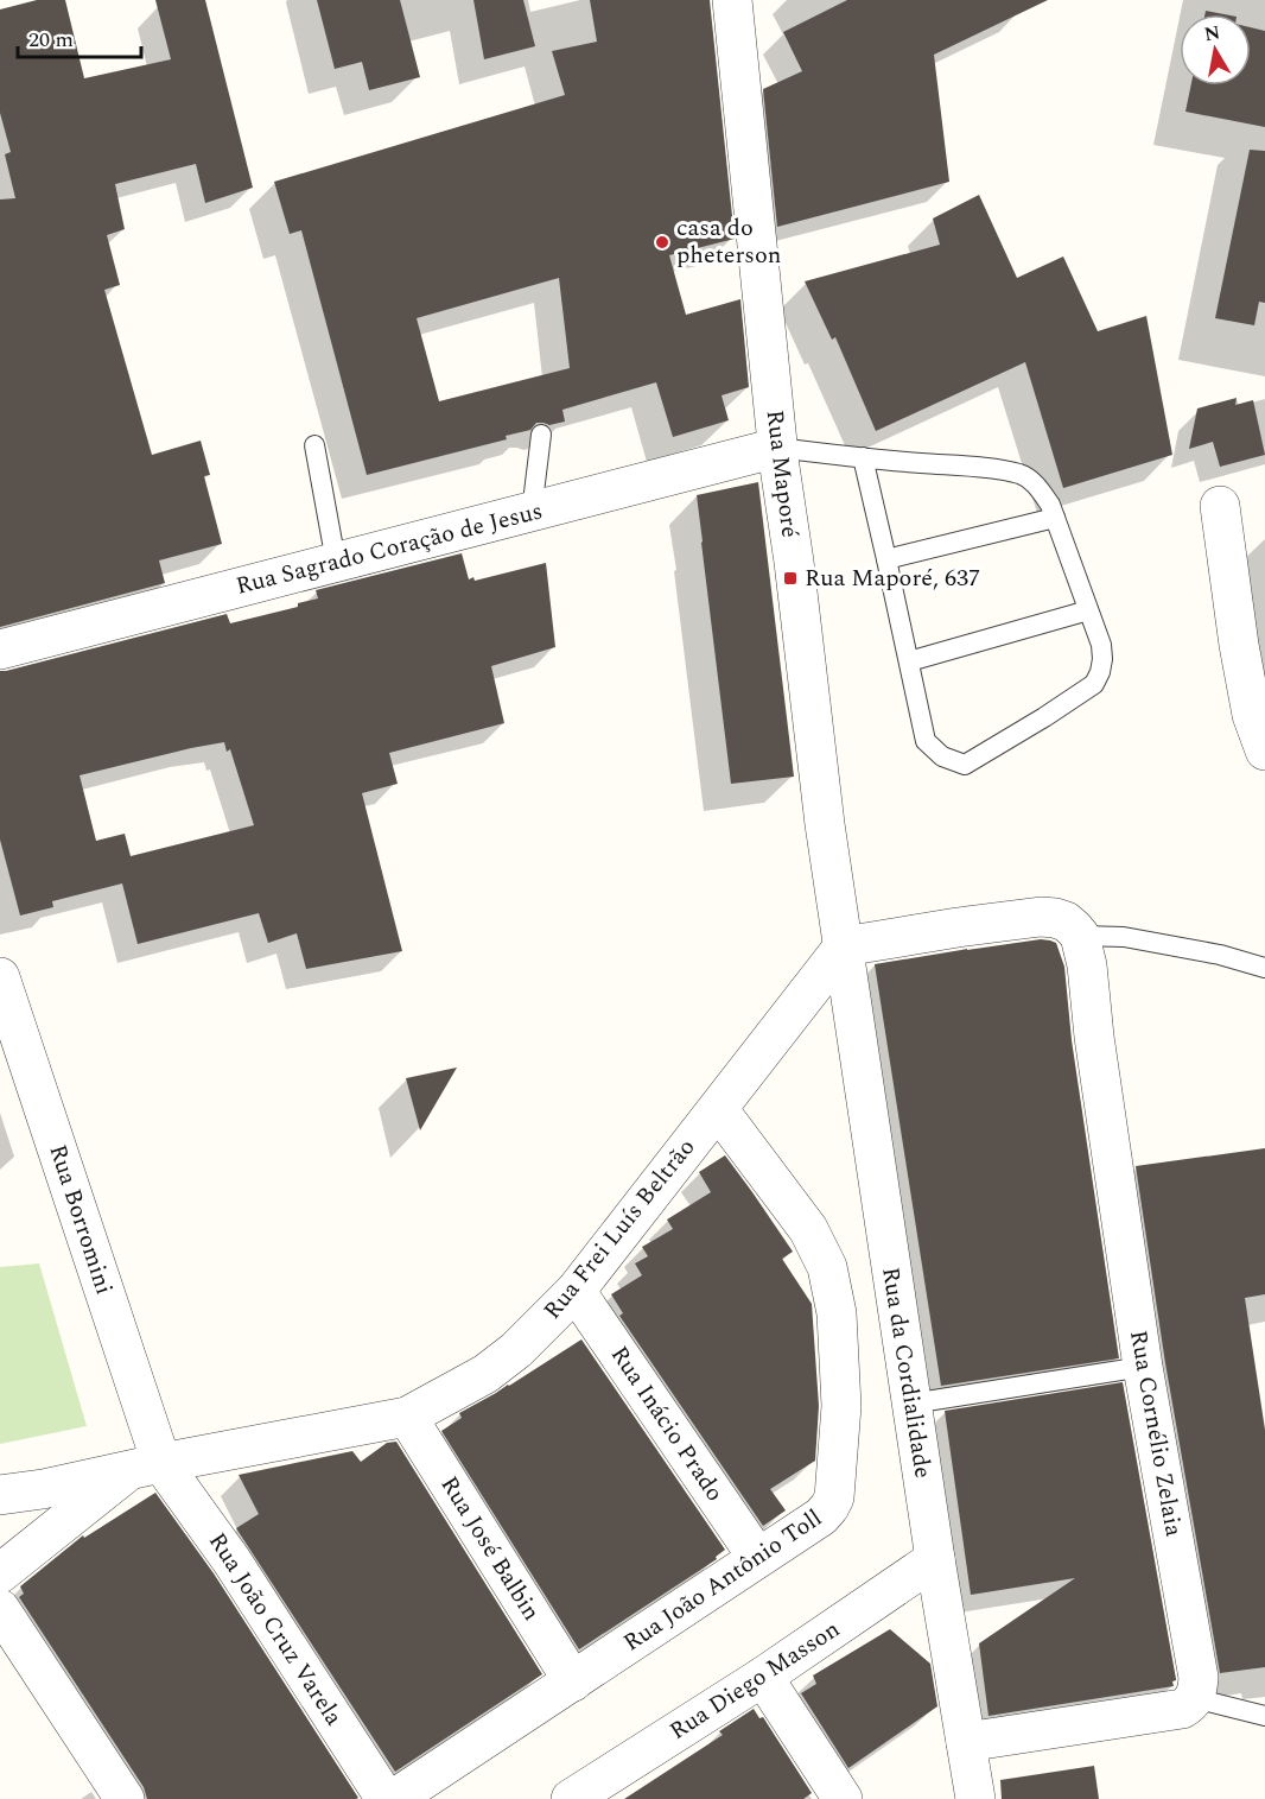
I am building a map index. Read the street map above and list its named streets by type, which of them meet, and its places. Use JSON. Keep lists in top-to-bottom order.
{
  "streets": {
    "street": [
      "Rua Maporé",
      "Rua Sagrado Coração de Jesus",
      "Rua Borromini",
      "Rua Frei Luís Beltrão",
      "Rua da Cordialidade",
      "Rua Inácio Prado",
      "Rua Cornélio Zelaia",
      "Rua José Balbin",
      "Rua João Antônio Toll",
      "Rua João Cruz Varela",
      "Rua Diego Masson"
    ]
  },
  "crossings": [
    ["Rua Maporé", "Rua Sagrado Coração de Jesus"],
    ["Rua Maporé", "Rua Frei Luís Beltrão"],
    ["Rua Maporé", "Rua da Cordialidade"],
    ["Rua Borromini", "Rua Frei Luís Beltrão"],
    ["Rua Borromini", "Rua João Cruz Varela"],
    ["Rua Frei Luís Beltrão", "Rua da Cordialidade"],
    ["Rua Frei Luís Beltrão", "Rua Inácio Prado"],
    ["Rua Frei Luís Beltrão", "Rua José Balbin"],
    ["Rua Frei Luís Beltrão", "Rua João Antônio Toll"],
    ["Rua Frei Luís Beltrão", "Rua João Cruz Varela"],
    ["Rua da Cordialidade", "Rua Diego Masson"],
    ["Rua Inácio Prado", "Rua João Antônio Toll"],
    ["Rua José Balbin", "Rua João Antônio Toll"]
  ],
  "places": {
    "other": ["casa do pheterson"],
    "transit": ["Rua Maporé, 637"]
  },
  "scale_bar": "20 m",
  "north": "top"
}
